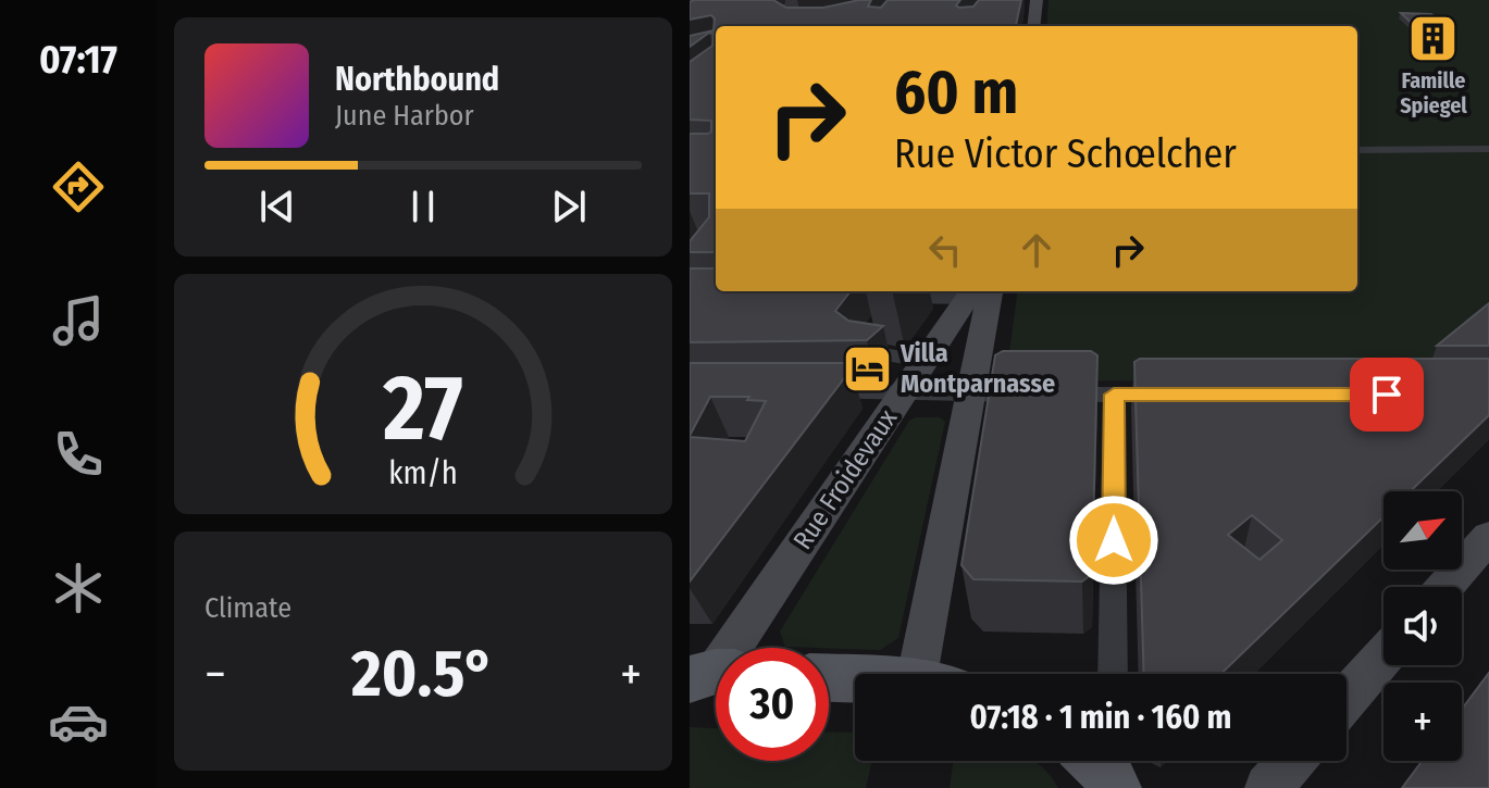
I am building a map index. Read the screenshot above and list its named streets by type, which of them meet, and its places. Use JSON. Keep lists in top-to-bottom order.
{
  "streets": {
    "main road": ["Rue Froidevaux"]
  },
  "places": {
    "building": ["Famille Spiegel"],
    "hotel": ["Villa Montparnasse"]
  },
  "north": "top right",
  "page": {
    "tabs": "07:17",
    "turn": ["60 m", "Rue Victor Schœlcher"],
    "song": ["Northbound", "June Harbor"],
    "map_buttons": "+",
    "tile": "Climate",
    "heat": ["−", "20.5°", "+"],
    "limit": "30",
    "trip": "07:18 · 1 min · 160 m",
    "gauge": ["27", "km/h"]
  }
}
